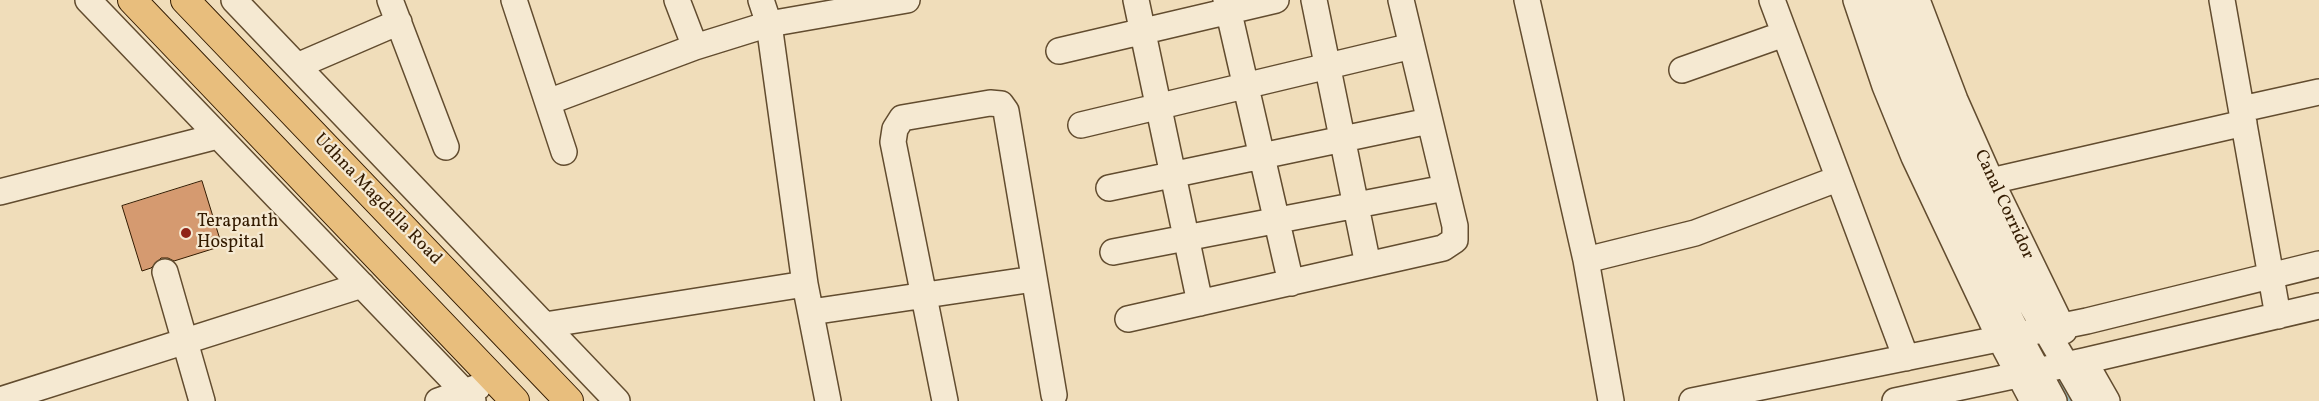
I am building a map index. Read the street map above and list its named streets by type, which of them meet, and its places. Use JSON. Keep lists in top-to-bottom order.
{
  "streets": {
    "main road": ["Udhna Magdalla Road"],
    "street": ["Canal Corridor"]
  },
  "places": ["Terapanth Hospital"]
}
